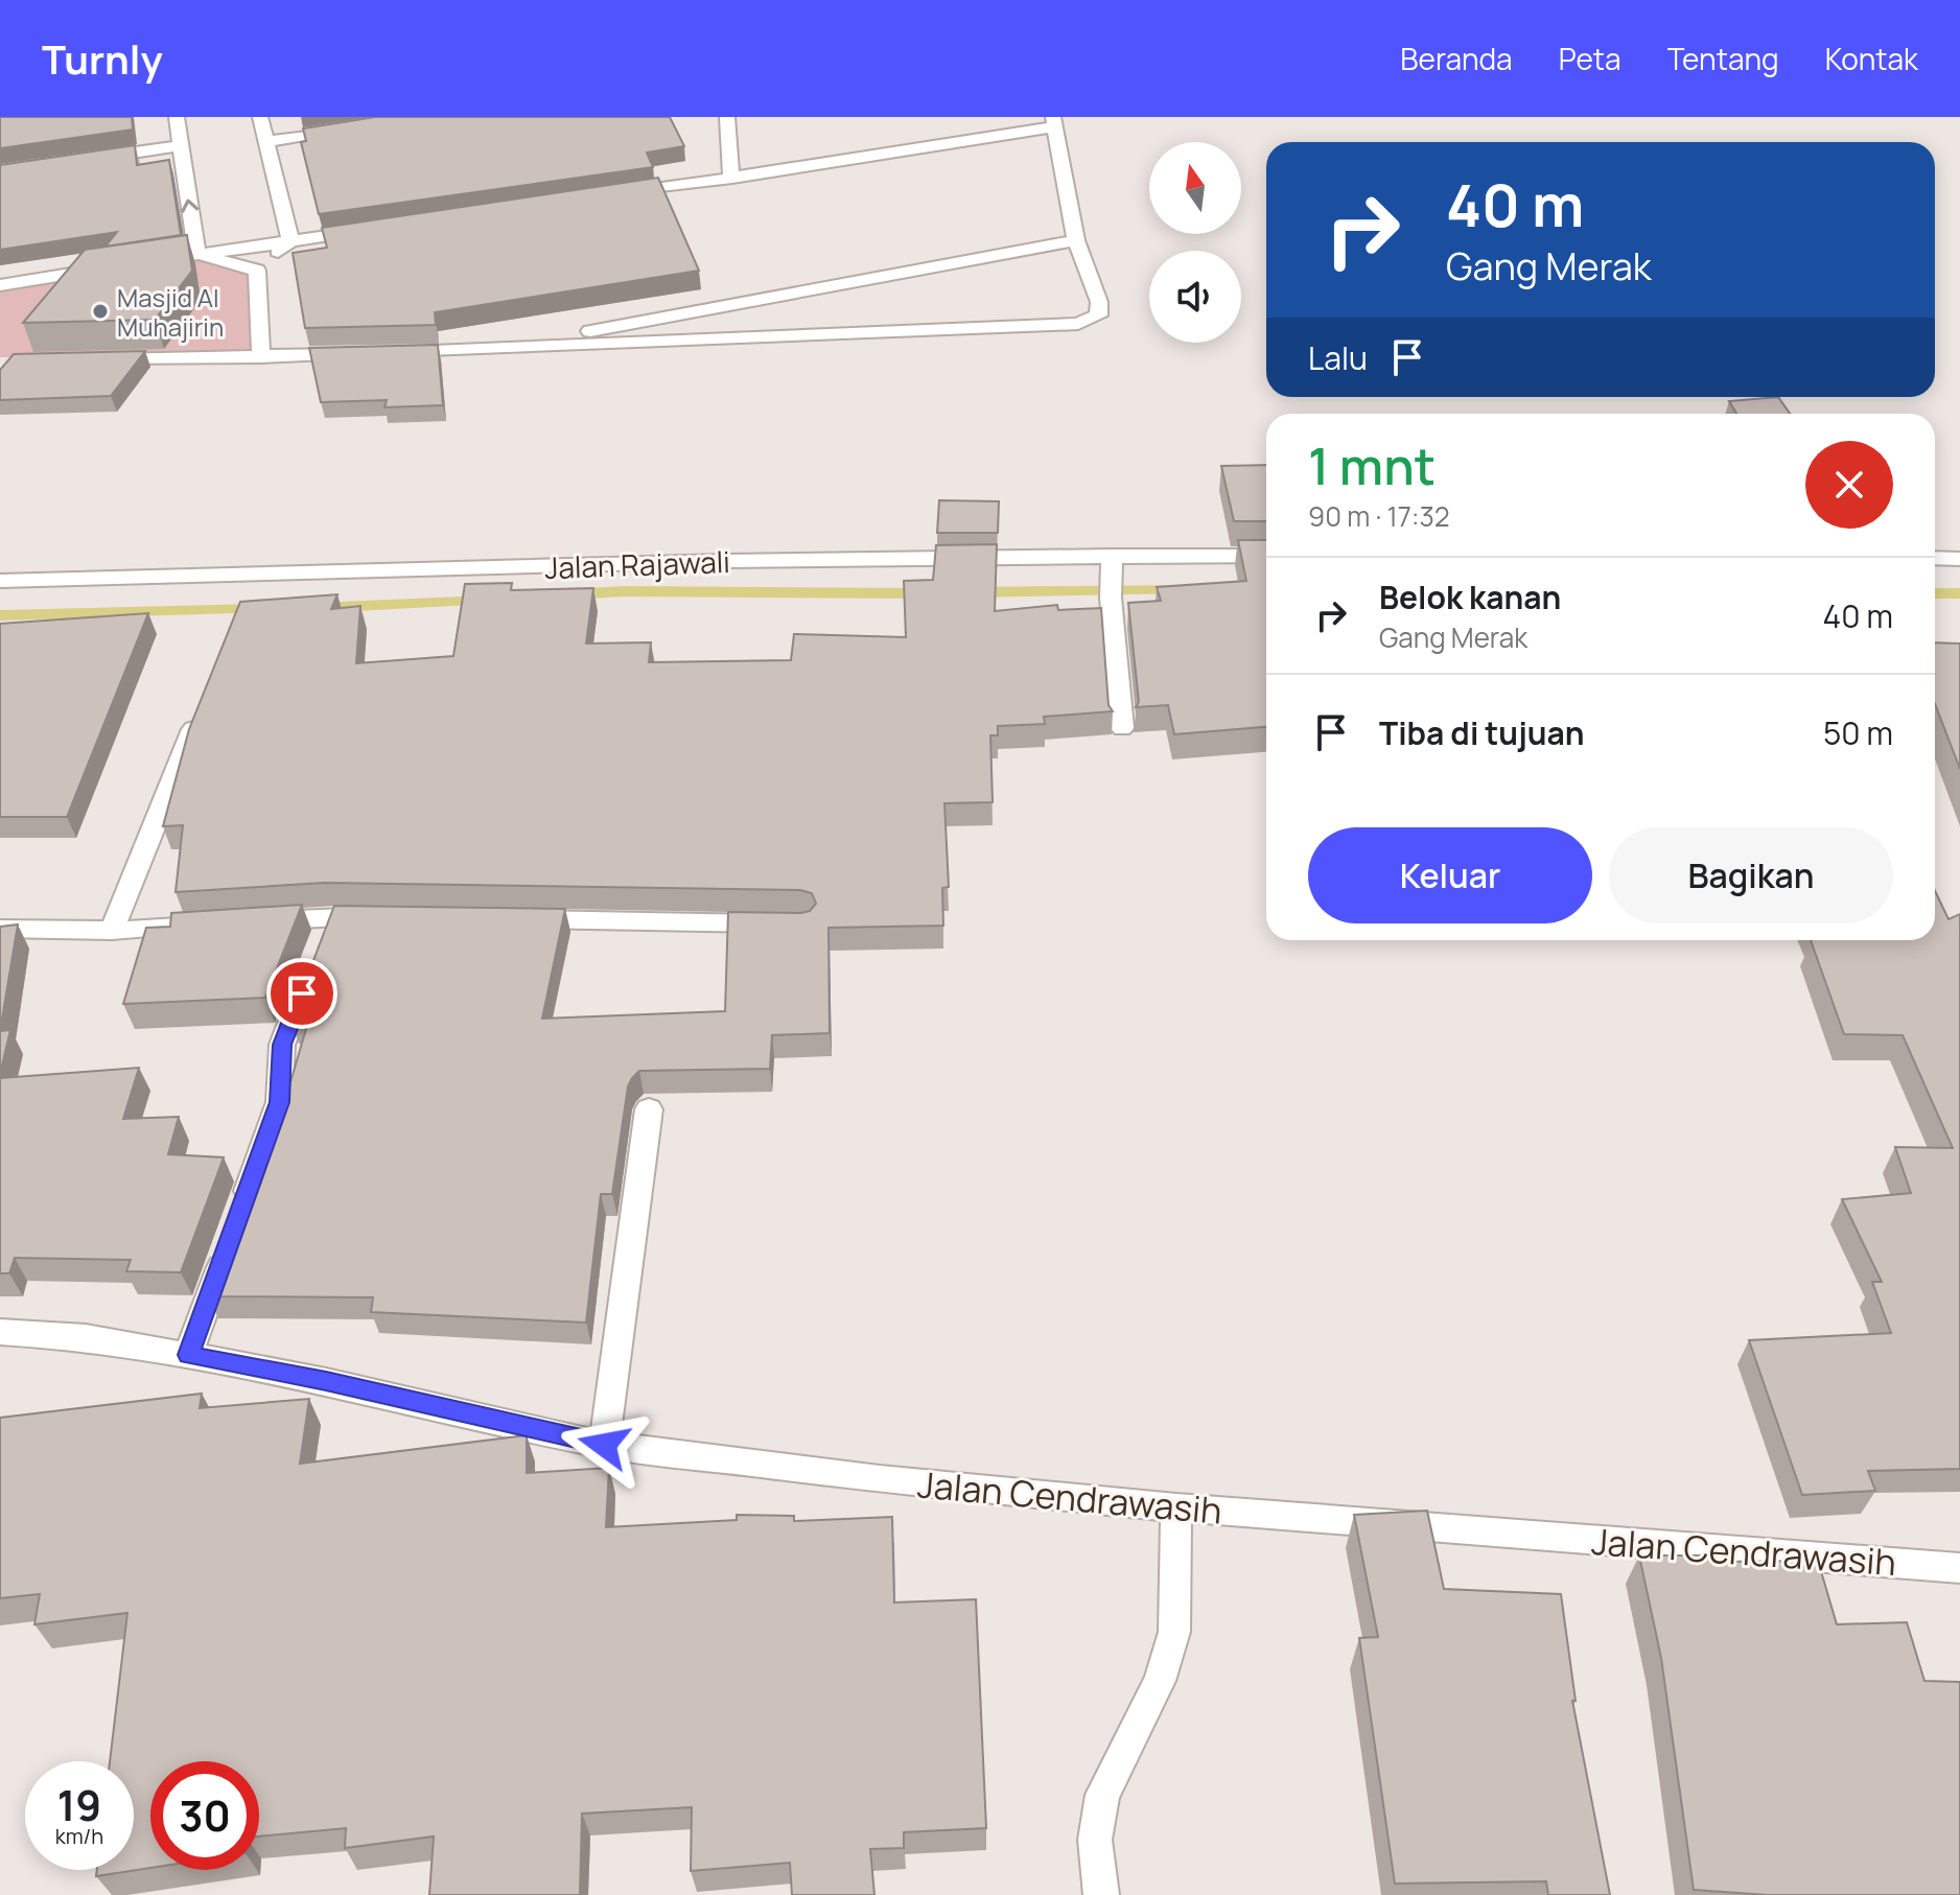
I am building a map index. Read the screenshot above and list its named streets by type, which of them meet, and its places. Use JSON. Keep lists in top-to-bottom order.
{
  "streets": {
    "street": ["Jalan Rajawali", "Jalan Cendrawasih"]
  },
  "places": ["Masjid Al Muhajirin"],
  "north": "top",
  "page": {
    "header": "Turnly",
    "nav": [
      "Beranda",
      "Peta",
      "Tentang",
      "Kontak"
    ],
    "turn": ["40 m", "Gang Merak"],
    "then": "Lalu",
    "heading": ["1 mnt", "90 m · 17:32"],
    "list": [
      {
        "name": "Belok kanan",
        "note": "Gang Merak",
        "value": "40 m"
      },
      {
        "name": "Tiba di tujuan",
        "value": "50 m"
      }
    ],
    "buttons": ["Keluar", "Bagikan"],
    "speed": "19 km/h",
    "limit": "30"
  }
}
